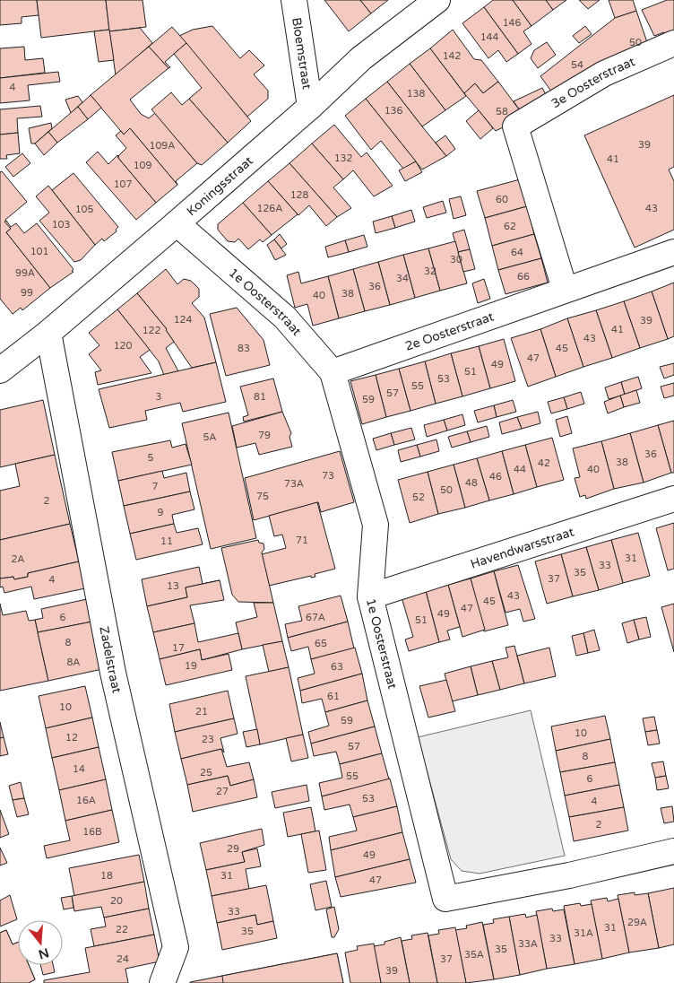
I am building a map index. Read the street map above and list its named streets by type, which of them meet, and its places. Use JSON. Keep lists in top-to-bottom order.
{
  "streets": {
    "street": [
      "Bloemstraat",
      "3e Oosterstraat",
      "Koningsstraat",
      "1e Oosterstraat",
      "2e Oosterstraat",
      "Havendwarsstraat",
      "Zadelstraat"
    ]
  },
  "crossings": [
    ["Bloemstraat", "Koningsstraat"],
    ["3e Oosterstraat", "2e Oosterstraat"],
    ["Koningsstraat", "1e Oosterstraat"],
    ["Koningsstraat", "Zadelstraat"],
    ["1e Oosterstraat", "2e Oosterstraat"],
    ["1e Oosterstraat", "Havendwarsstraat"]
  ],
  "house_numbers": [
    "146",
    "144",
    "50",
    "142",
    "54",
    "4",
    "138",
    "136",
    "58",
    "39",
    "109A",
    "132",
    "41",
    "109",
    "107",
    "128",
    "60",
    "126A",
    "43",
    "105",
    "103",
    "62",
    "101",
    "64",
    "30",
    "32",
    "99A",
    "66",
    "34",
    "36",
    "99",
    "38",
    "40",
    "124",
    "39",
    "41",
    "122",
    "43",
    "120",
    "83",
    "45",
    "47",
    "49",
    "51",
    "53",
    "55",
    "57",
    "3",
    "81",
    "59",
    "79",
    "5A",
    "36",
    "5",
    "38",
    "42",
    "44",
    "40",
    "73",
    "46",
    "48",
    "73A",
    "7",
    "50",
    "75",
    "52",
    "2",
    "9",
    "71",
    "11",
    "31",
    "2A",
    "33",
    "35",
    "37",
    "4",
    "13",
    "43",
    "45",
    "47",
    "49",
    "6",
    "67A",
    "51",
    "8",
    "65",
    "17",
    "8A",
    "19",
    "63",
    "61",
    "10",
    "21",
    "59",
    "10",
    "12",
    "23",
    "57",
    "8",
    "14",
    "25",
    "55",
    "6",
    "27",
    "53",
    "16A",
    "4",
    "2",
    "16B",
    "29",
    "49",
    "18",
    "31",
    "47",
    "20",
    "33",
    "29A",
    "31",
    "22",
    "35",
    "31A",
    "33",
    "33A",
    "35",
    "35A",
    "24",
    "37",
    "39"
  ],
  "north": "bottom"
}
